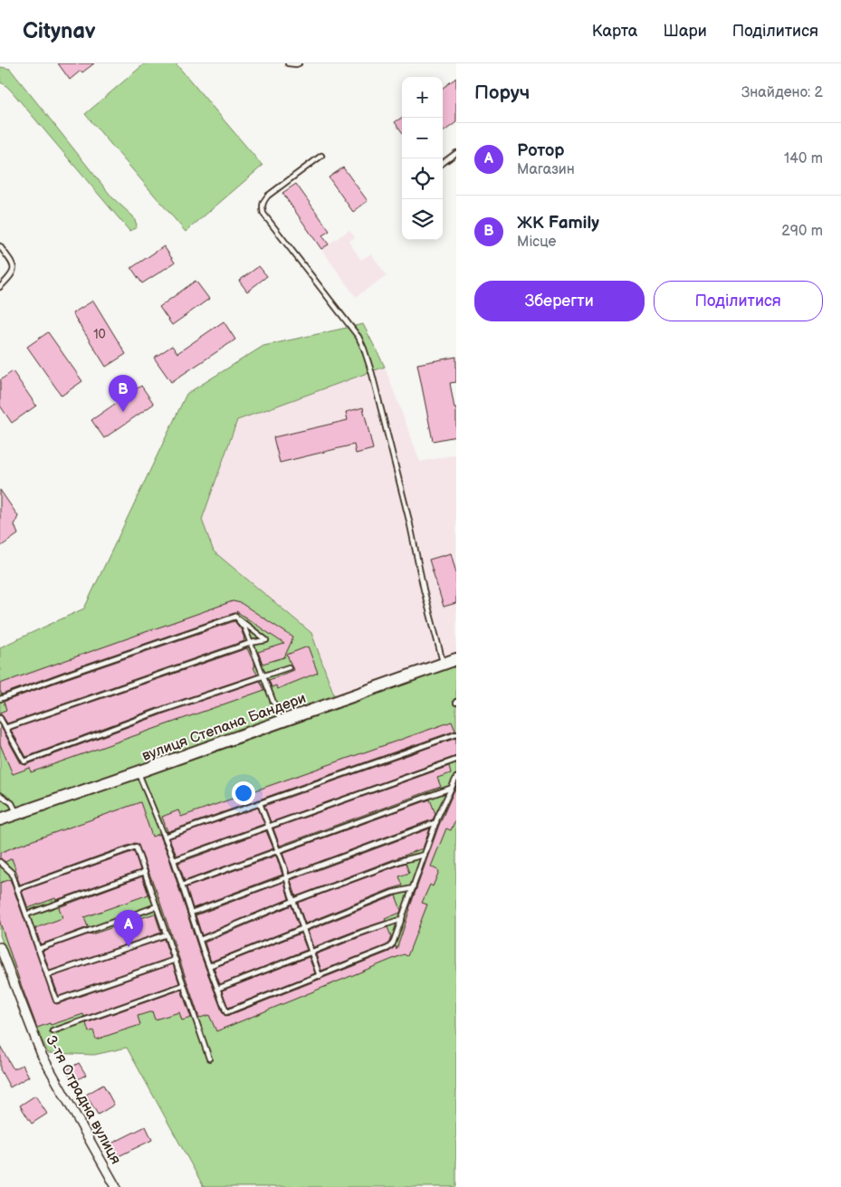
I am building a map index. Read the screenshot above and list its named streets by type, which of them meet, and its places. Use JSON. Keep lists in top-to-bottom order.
{
  "streets": {
    "main road": ["вулиця Степана Бандери"],
    "street": ["3-тя Отрадна вулиця"]
  },
  "house_numbers": ["10"],
  "page": {
    "header": "Citynav",
    "nav": ["Карта", "Шари", "Поділитися"],
    "heading": ["Поруч", "Знайдено: 2"],
    "map_buttons": ["+", "−"],
    "list": [
      {
        "mark": "A",
        "name": "Ротор",
        "note": "Магазин",
        "value": "140 m"
      },
      {
        "mark": "B",
        "name": "ЖК Family",
        "note": "Місце",
        "value": "290 m"
      }
    ],
    "buttons": ["Зберегти", "Поділитися"],
    "pins": ["B", "A"]
  }
}
